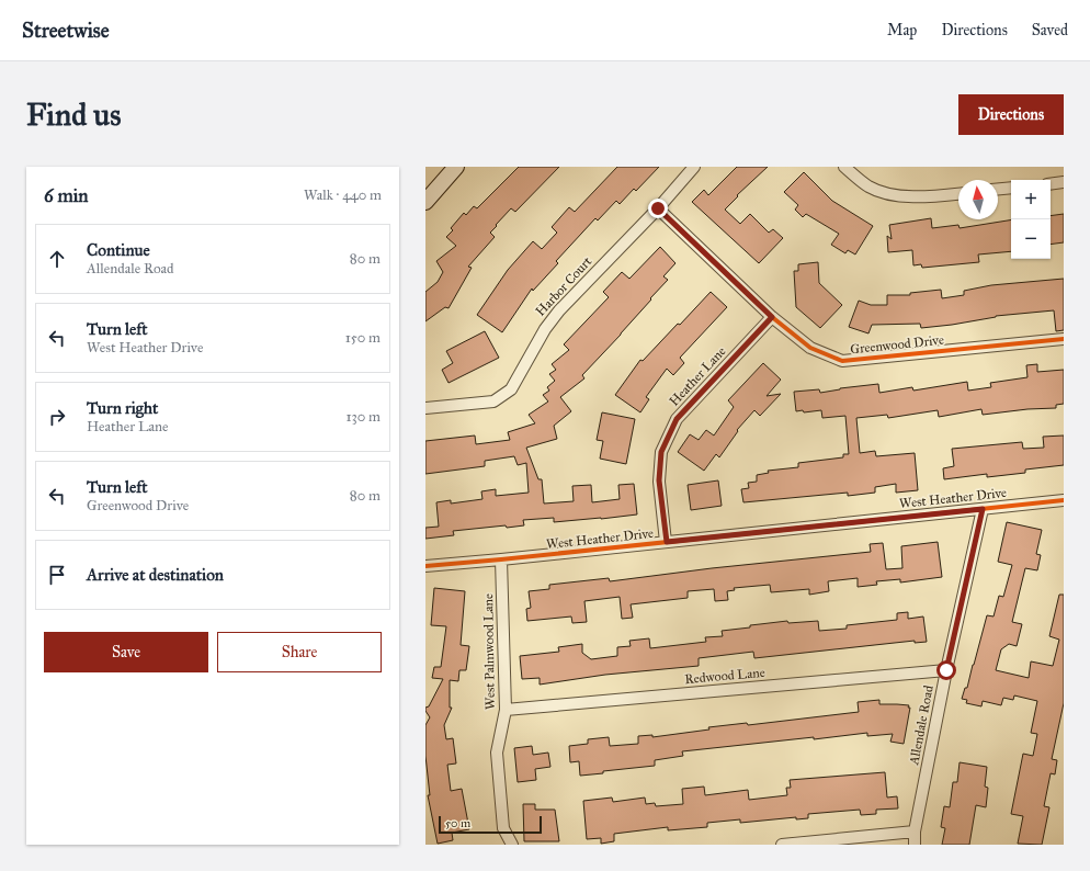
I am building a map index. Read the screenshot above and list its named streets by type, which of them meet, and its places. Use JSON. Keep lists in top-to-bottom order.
{
  "streets": {
    "street": [
      "Harbor Court",
      "Greenwood Drive",
      "Heather Lane",
      "West Heather Drive",
      "West Palmwood Lane",
      "Redwood Lane",
      "Allendale Road"
    ]
  },
  "crossings": [
    ["Harbor Court", "Greenwood Drive"],
    ["Greenwood Drive", "Heather Lane"],
    ["Heather Lane", "West Heather Drive"],
    ["West Heather Drive", "West Palmwood Lane"],
    ["West Heather Drive", "Allendale Road"],
    ["West Palmwood Lane", "Redwood Lane"],
    ["Redwood Lane", "Allendale Road"]
  ],
  "scale_bar": "50 m",
  "north": "top",
  "page": {
    "header": "Streetwise",
    "nav": ["Map", "Directions", "Saved"],
    "buttons": [
      "Directions",
      ["Save", "Share"]
    ],
    "title": "Find us",
    "heading": ["6 min", "Walk · 440 m"],
    "map_buttons": ["+", "−"],
    "list": [
      ["Continue", "Allendale Road", "80 m"],
      ["Turn left", "West Heather Drive", "150 m"],
      ["Turn right", "Heather Lane", "130 m"],
      ["Turn left", "Greenwood Drive", "80 m"],
      "Arrive at destination"
    ],
    "scale": "50 m"
  }
}
